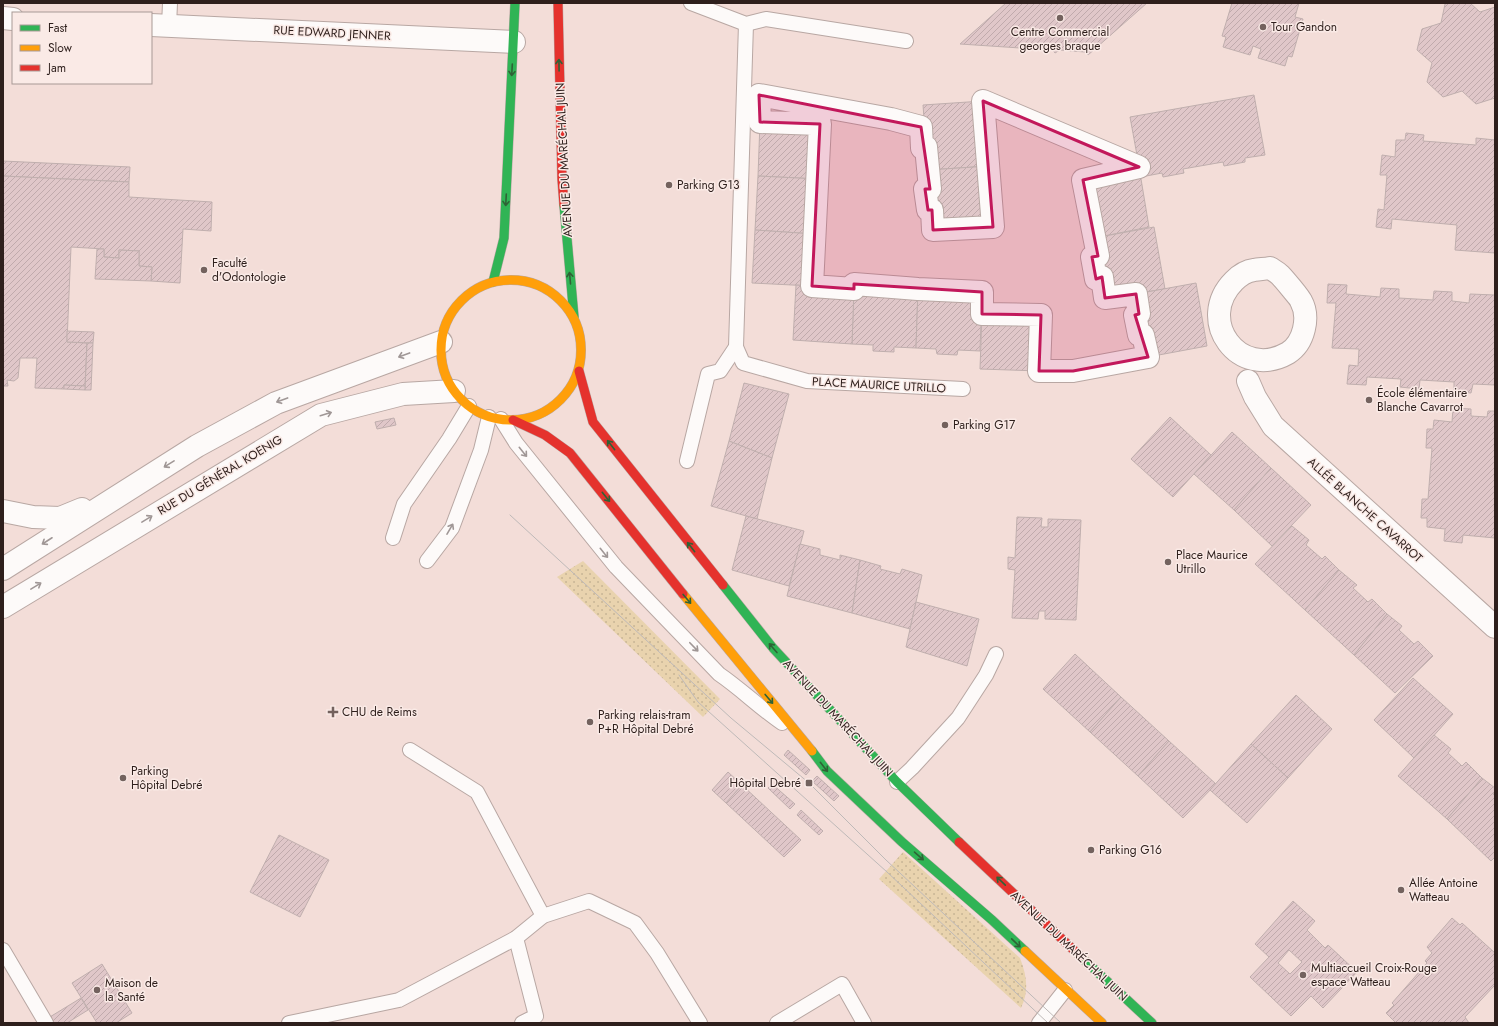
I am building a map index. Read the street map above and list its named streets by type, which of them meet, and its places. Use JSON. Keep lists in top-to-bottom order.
{
  "streets": {
    "main road": ["AVENUE DU MARÉCHAL JUIN"],
    "street": ["RUE EDWARD JENNER", "RUE DU GÉNÉRAL KOENIG", "ALLÉE BLANCHE CAVARROT"],
    "lane": ["PLACE MAURICE UTRILLO"]
  },
  "crossings": [
    ["AVENUE DU MARÉCHAL JUIN", "RUE DU GÉNÉRAL KOENIG"]
  ],
  "places": {
    "other": [
      "Centre Commercial georges braque",
      "Tour Gandon",
      "Parking G13",
      "Faculté d'Odontologie",
      "École élémentaire Blanche Cavarrot",
      "Parking G17",
      "Place Maurice Utrillo",
      "Parking relais-tram P+R Hôpital Debré",
      "Parking Hôpital Debré",
      "Parking G16",
      "Allée Antoine Watteau",
      "Multiaccueil Croix-Rouge espace Watteau",
      "Maison de la Santé"
    ],
    "health": ["CHU de Reims"],
    "transit": ["Hôpital Debré"]
  },
  "legend": ["Fast", "Slow", "Jam"]
}
